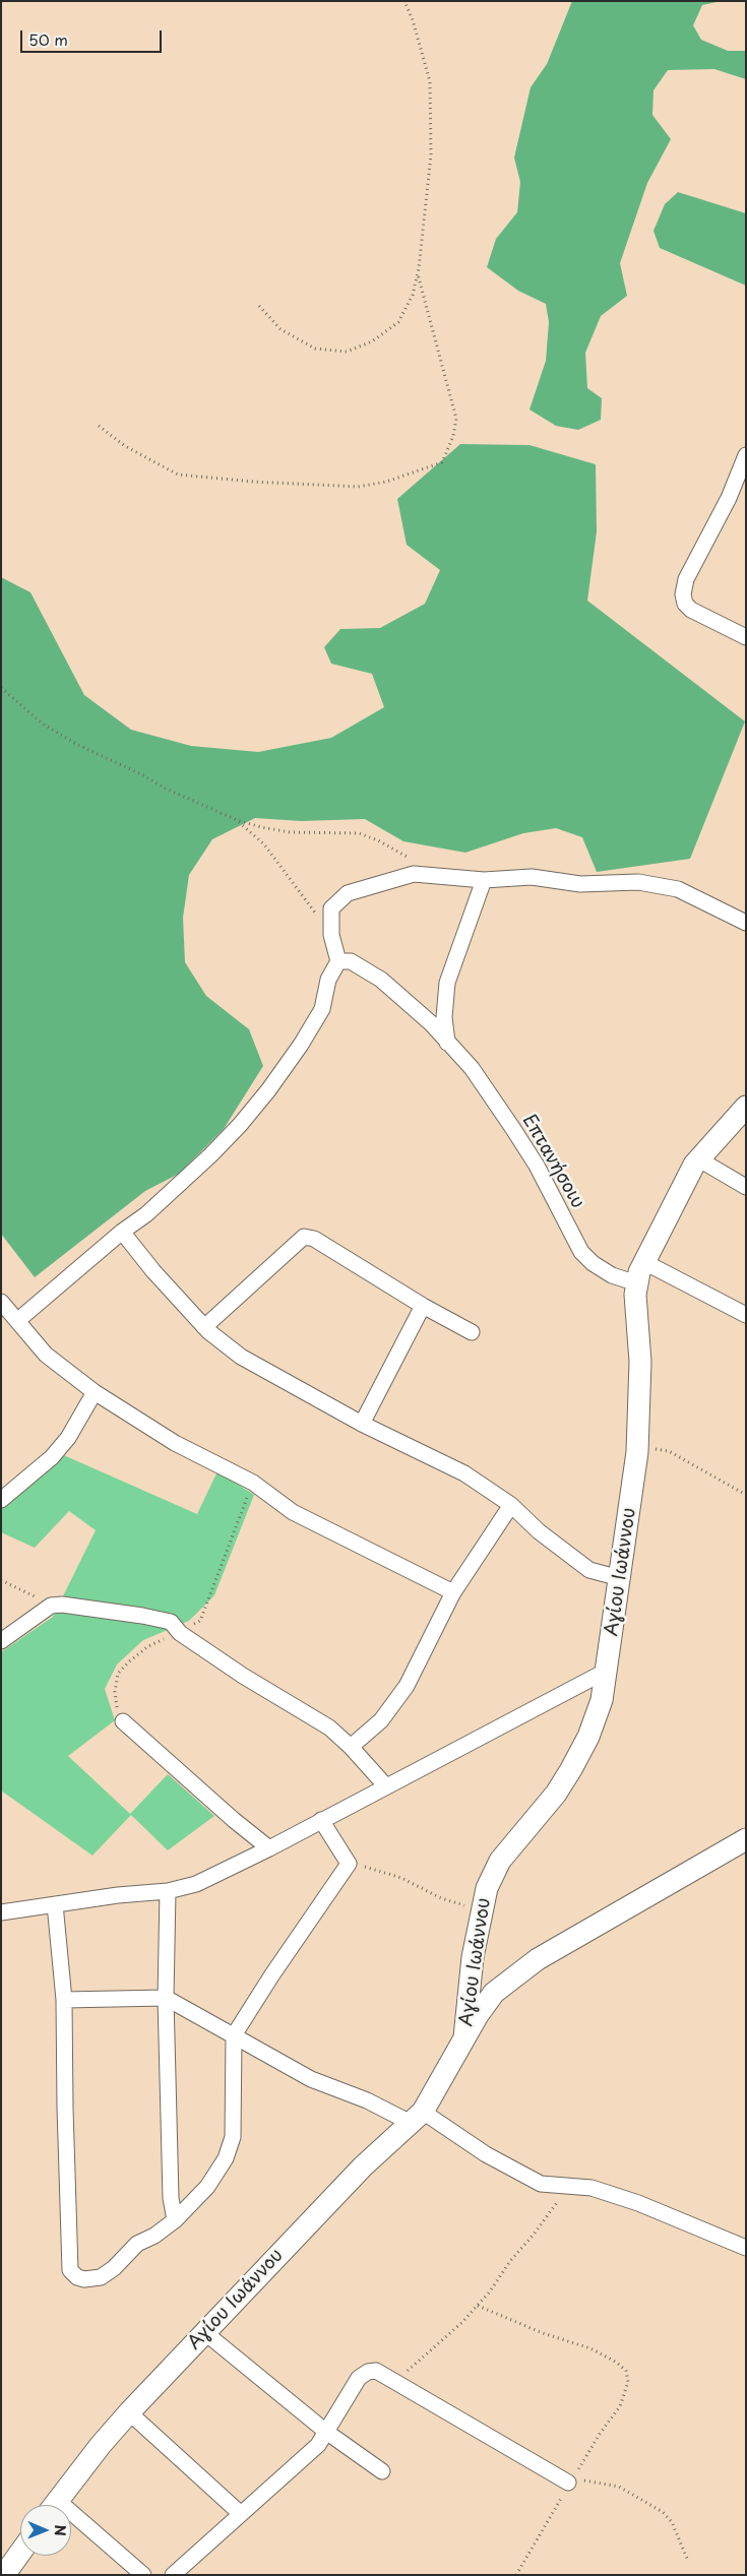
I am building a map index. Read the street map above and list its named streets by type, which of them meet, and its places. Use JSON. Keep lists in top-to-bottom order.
{
  "streets": {
    "street": ["Επτανήσοιυ", "Αγίου Ιωάννου"]
  },
  "crossings": [
    ["Επτανήσοιυ", "Αγίου Ιωάννου"]
  ],
  "scale_bar": "50 m",
  "north": "right"
}
